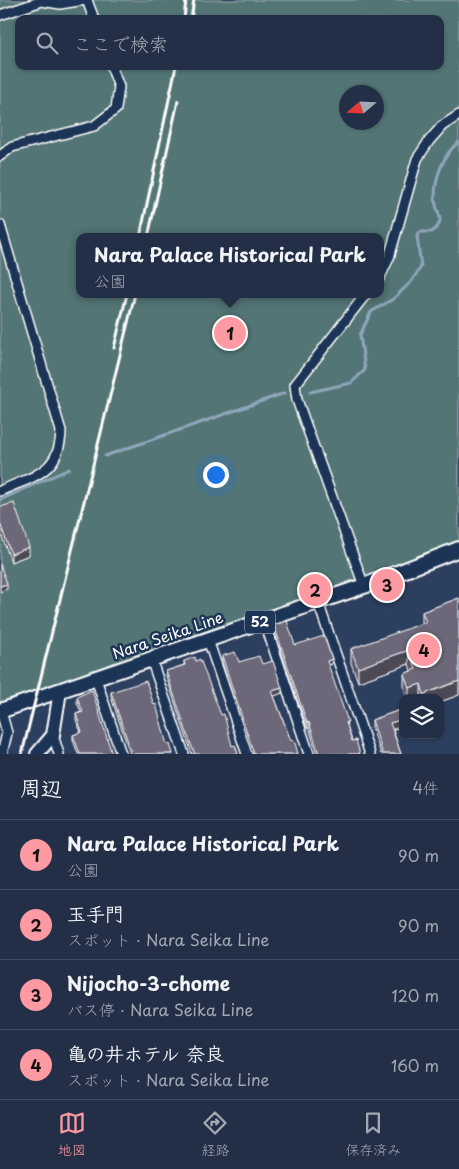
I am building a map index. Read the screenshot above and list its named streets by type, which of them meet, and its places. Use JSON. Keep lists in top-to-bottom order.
{
  "streets": {
    "main road": ["52", "Nara Seika Line"]
  },
  "north": "left",
  "page": {
    "search": "ここで検索",
    "popup": ["Nara Palace Historical Park", "公園"],
    "pins": [
      "1",
      "3",
      "2",
      "4"
    ],
    "heading": ["周辺", "4件"],
    "list": [
      {
        "mark": "1",
        "name": "Nara Palace Historical Park",
        "note": "公園",
        "value": "90 m"
      },
      {
        "mark": "2",
        "name": "玉手門",
        "note": "スポット · Nara Seika Line",
        "value": "90 m"
      },
      {
        "mark": "3",
        "name": "Nijocho-3-chome",
        "note": "バス停 · Nara Seika Line",
        "value": "120 m"
      },
      {
        "mark": "4",
        "name": "亀の井ホテル 奈良",
        "note": "スポット · Nara Seika Line",
        "value": "160 m"
      }
    ],
    "nav": ["地図", "経路", "保存済み"]
  }
}
